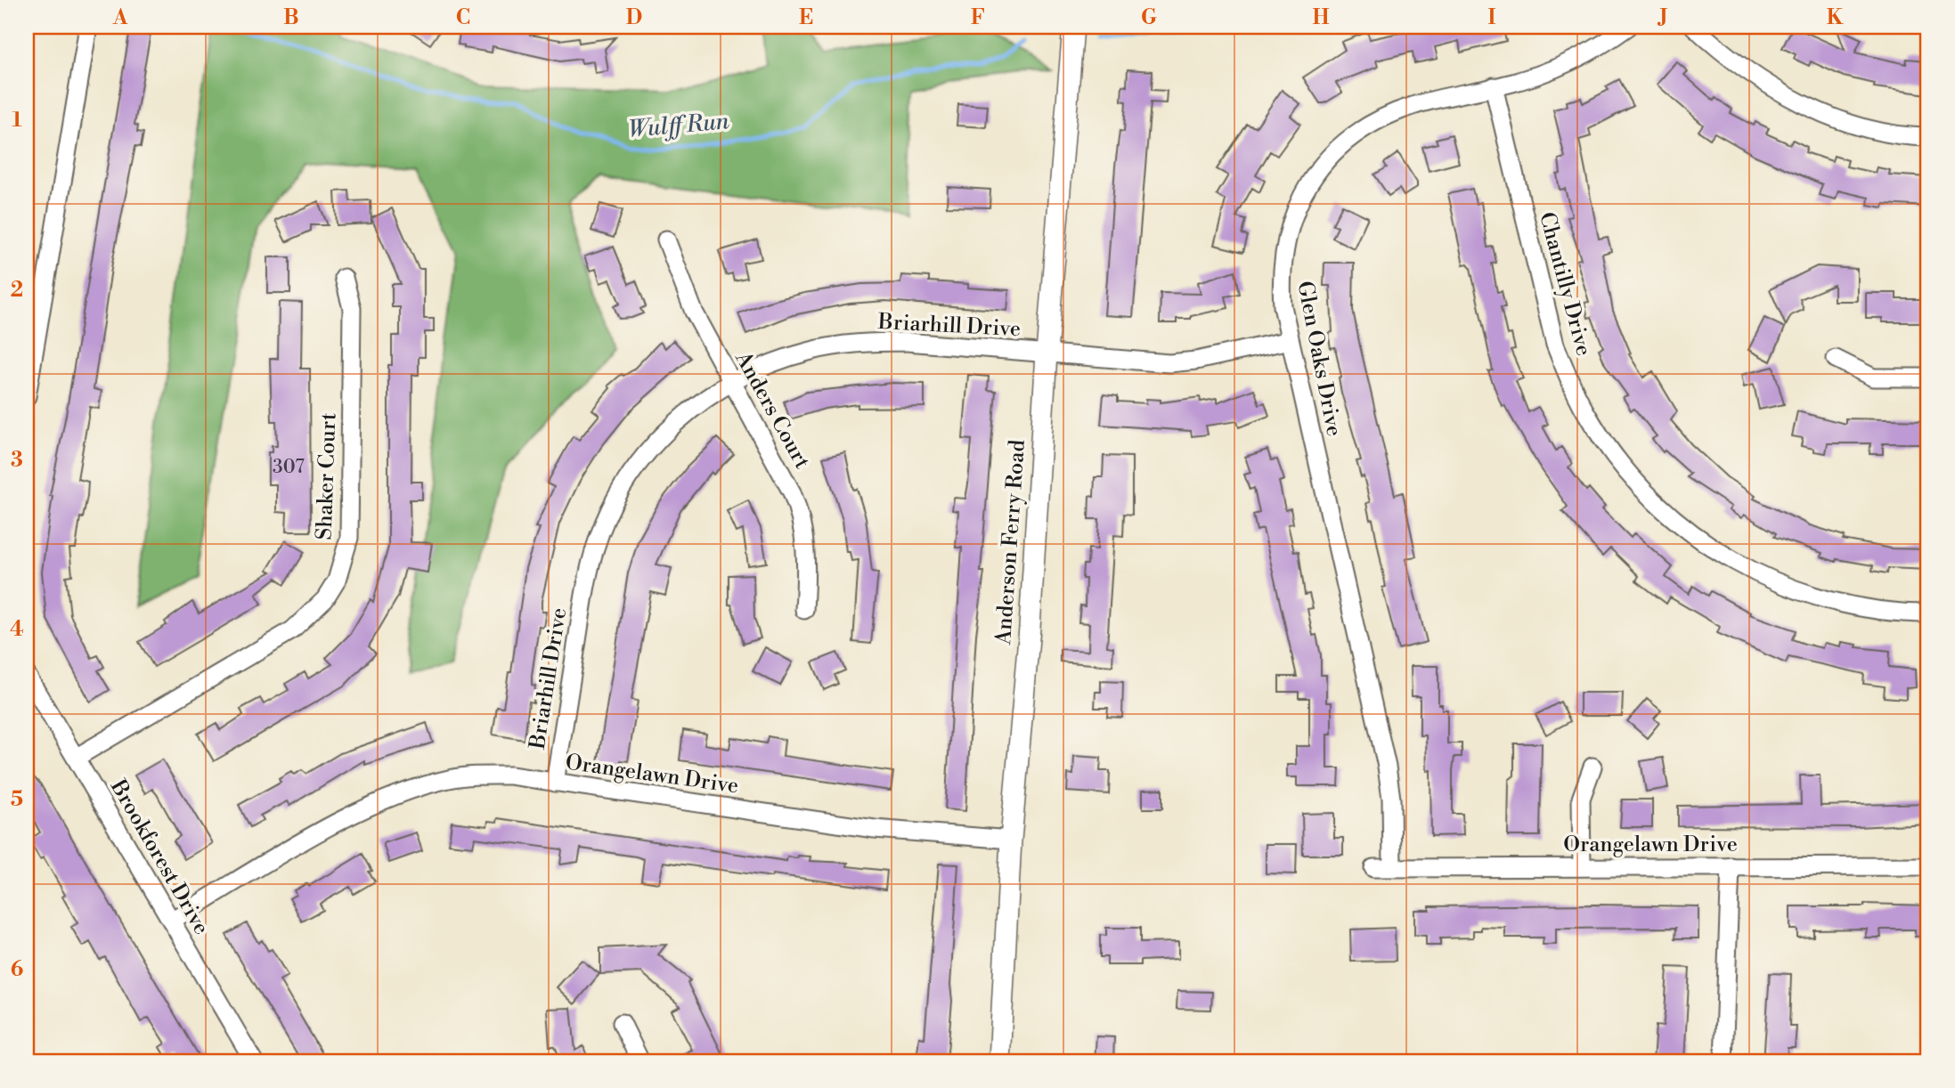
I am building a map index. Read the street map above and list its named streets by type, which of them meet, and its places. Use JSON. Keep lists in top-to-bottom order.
{
  "streets": {
    "street": [
      "Chantilly Drive",
      "Briarhill Drive",
      "Glen Oaks Drive",
      "Anders Court",
      "Shaker Court",
      "Anderson Ferry Road",
      "Orangelawn Drive",
      "Brookforest Drive"
    ]
  },
  "crossings": [
    ["Chantilly Drive", "Glen Oaks Drive"],
    ["Briarhill Drive", "Glen Oaks Drive"],
    ["Briarhill Drive", "Anders Court"],
    ["Briarhill Drive", "Anderson Ferry Road"],
    ["Briarhill Drive", "Orangelawn Drive"],
    ["Glen Oaks Drive", "Orangelawn Drive"],
    ["Shaker Court", "Brookforest Drive"],
    ["Anderson Ferry Road", "Orangelawn Drive"],
    ["Orangelawn Drive", "Brookforest Drive"]
  ],
  "water": ["Wulff Run"],
  "house_numbers": ["307"],
  "grid": {
    "columns": [
      "A",
      "B",
      "C",
      "D",
      "E",
      "F",
      "G",
      "H",
      "I",
      "J",
      "K"
    ],
    "rows": [
      "1",
      "2",
      "3",
      "4",
      "5",
      "6"
    ]
  }
}
